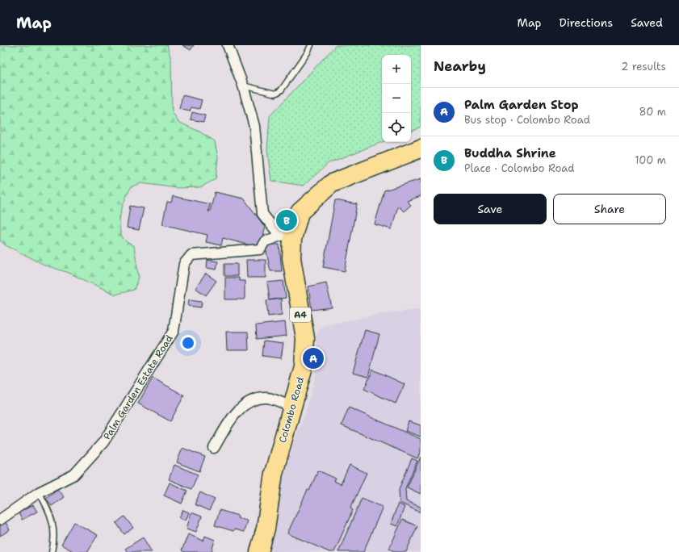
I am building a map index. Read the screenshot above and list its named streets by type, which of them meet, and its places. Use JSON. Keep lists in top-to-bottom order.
{
  "streets": {
    "highway": ["A4", "Colombo Road"],
    "street": ["Palm Garden Estate Road"]
  },
  "crossings": [
    ["Palm Garden Estate Road", "Colombo Road"]
  ],
  "page": {
    "header": "Map",
    "nav": ["Map", "Directions", "Saved"],
    "heading": ["Nearby", "2 results"],
    "map_buttons": ["+", "−"],
    "list": [
      {
        "mark": "A",
        "name": "Palm Garden Stop",
        "note": "Bus stop · Colombo Road",
        "value": "80 m"
      },
      {
        "mark": "B",
        "name": "Buddha Shrine",
        "note": "Place · Colombo Road",
        "value": "100 m"
      }
    ],
    "buttons": ["Save", "Share"],
    "pins": ["B", "A"]
  }
}
